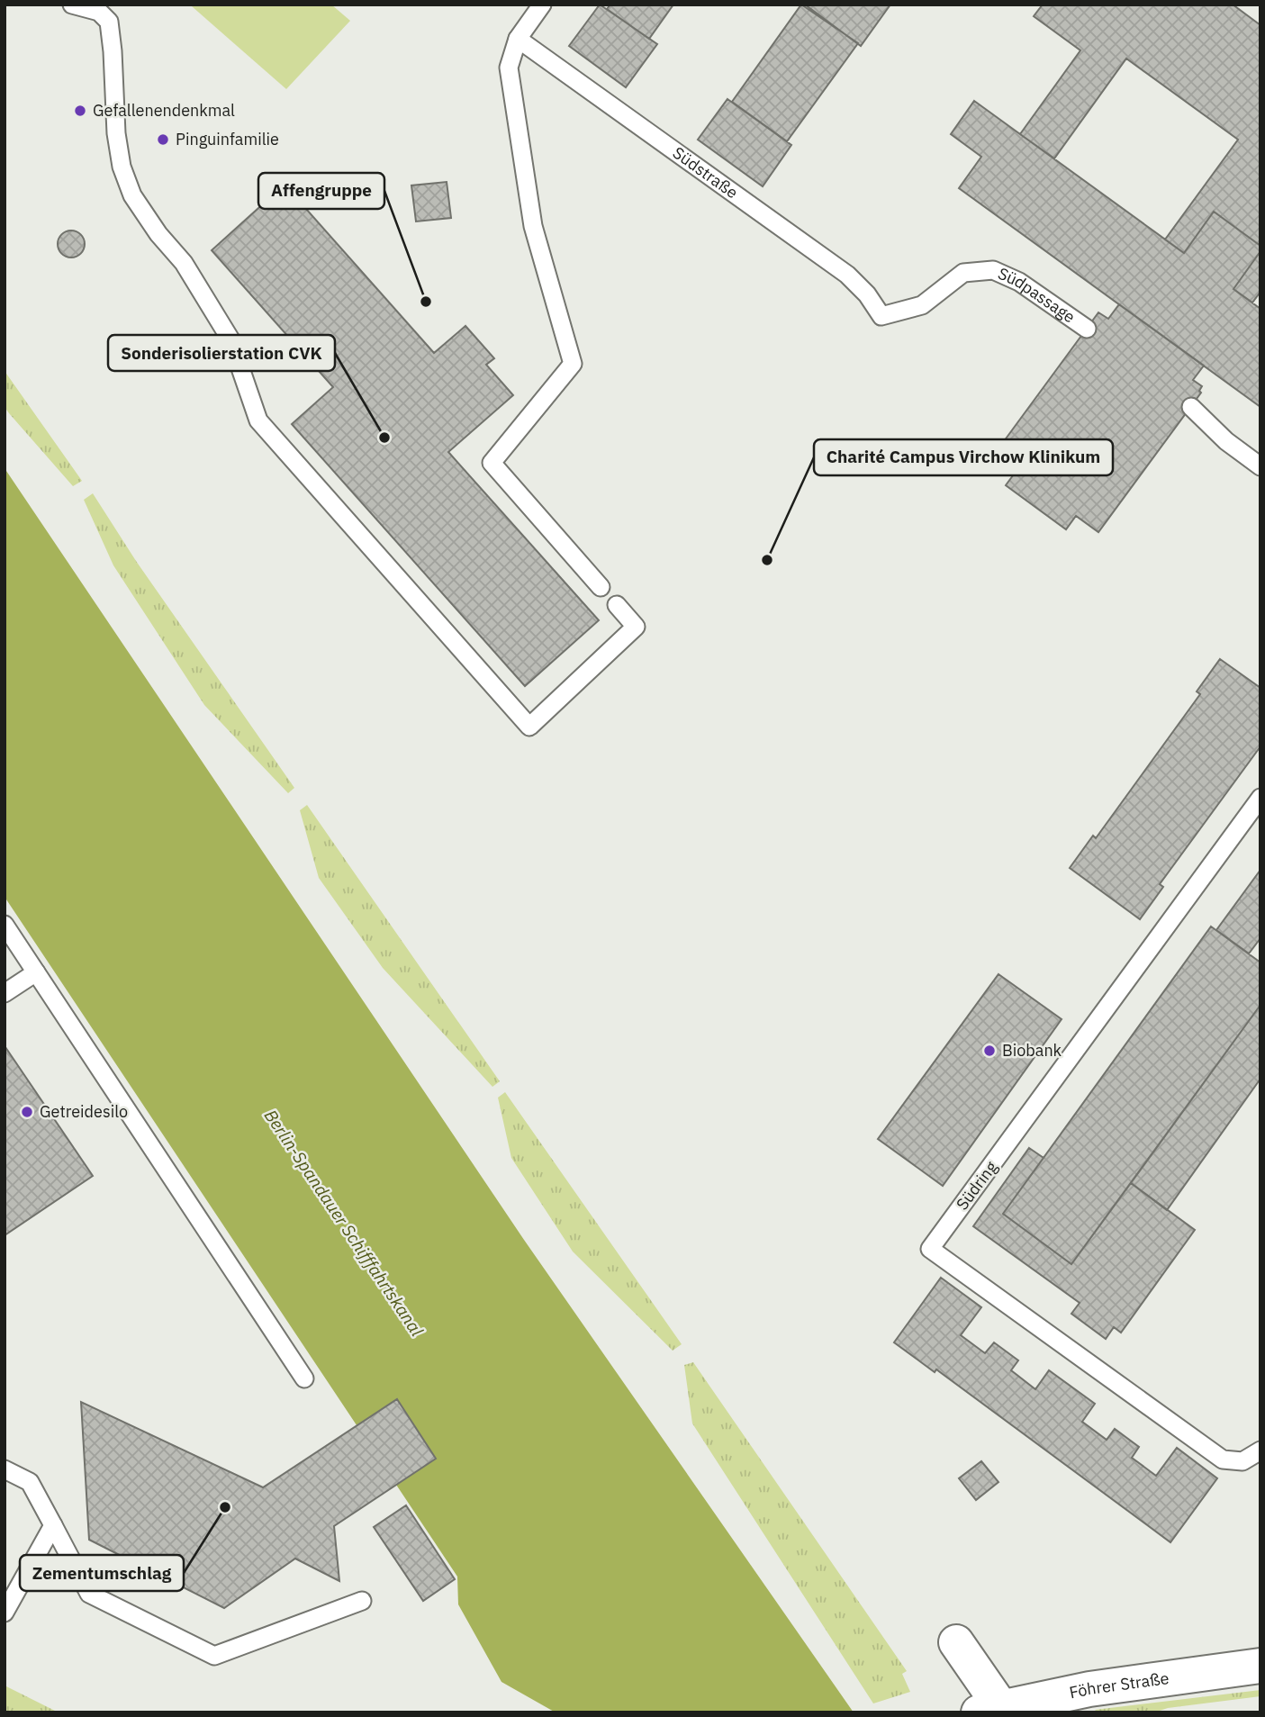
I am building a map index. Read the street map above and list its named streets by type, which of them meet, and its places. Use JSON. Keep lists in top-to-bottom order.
{
  "streets": {
    "main road": ["Föhrer Straße"],
    "lane": ["Südstraße", "Südpassage", "Südring"]
  },
  "crossings": [
    ["Südstraße", "Südpassage"]
  ],
  "water": ["Berlin-Spandauer Schifffahrtskanal"],
  "places": [
    "Gefallenendenkmal",
    "Pinguinfamilie",
    "Affengruppe",
    "Sonderisolierstation CVK",
    "Charité Campus Virchow Klinikum",
    "Biobank",
    "Getreidesilo",
    "Zementumschlag"
  ]
}
